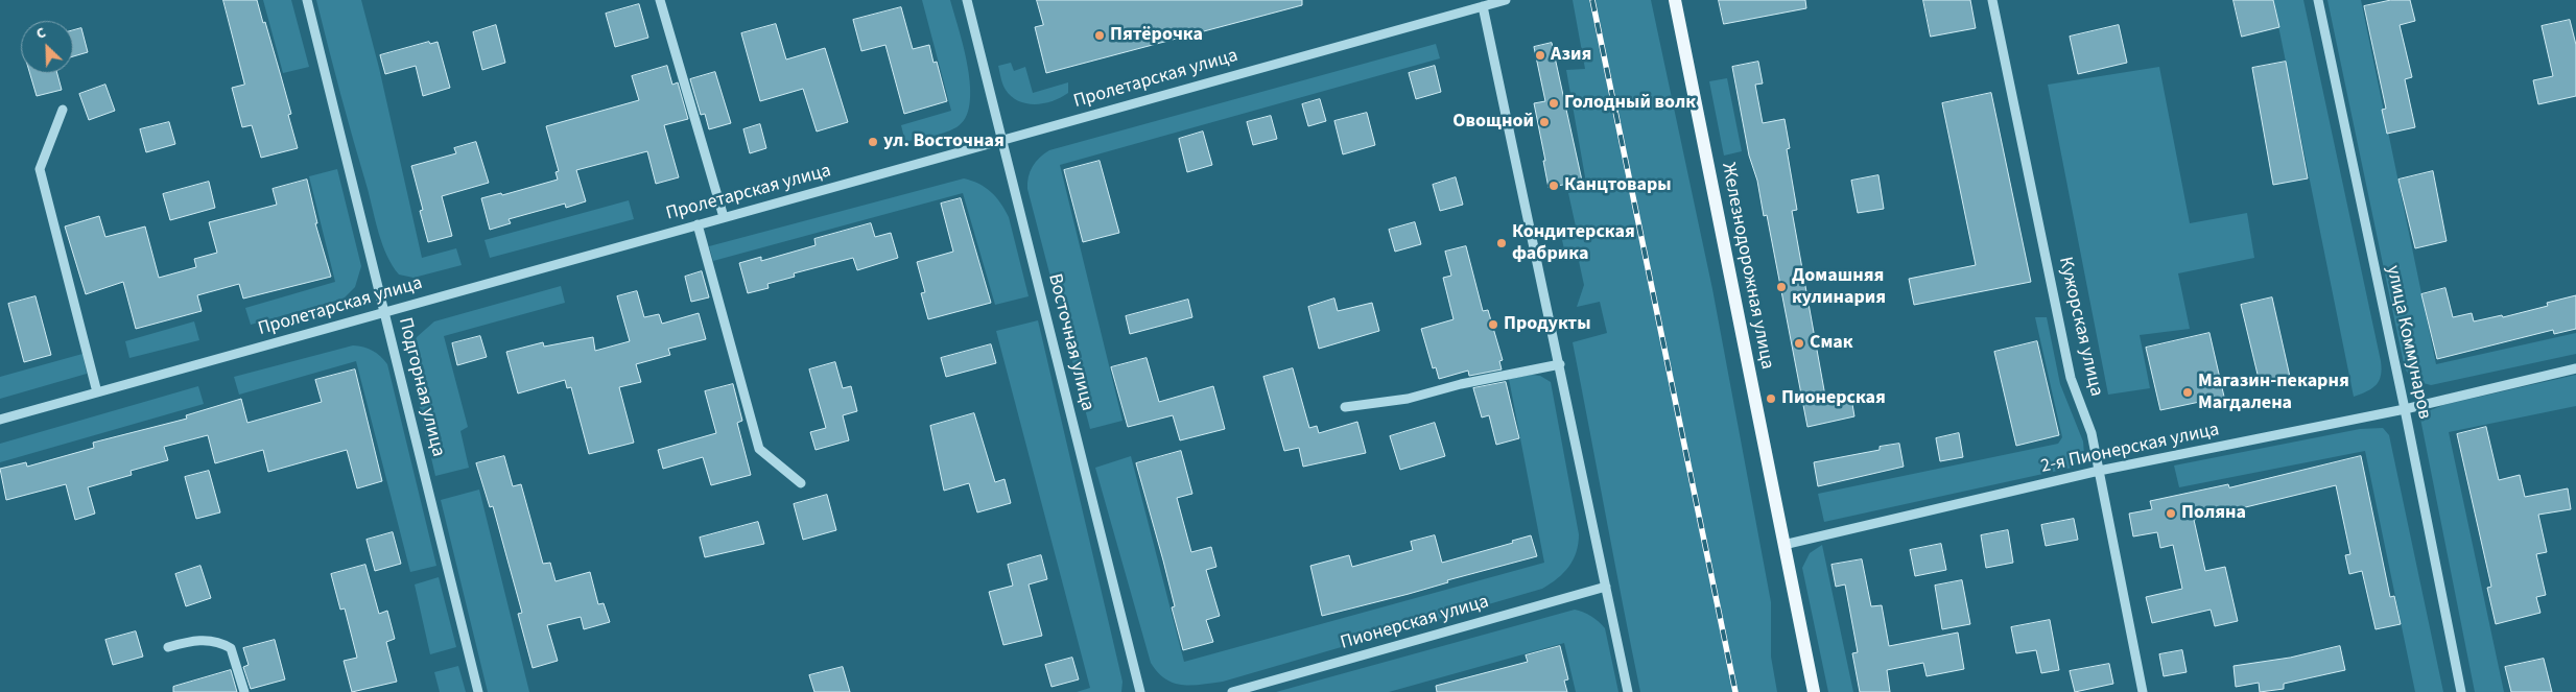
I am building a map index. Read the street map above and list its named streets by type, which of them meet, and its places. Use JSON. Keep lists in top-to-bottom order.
{
  "streets": {
    "main road": ["Железнодорожная улица"],
    "street": [
      "Пролетарская улица",
      "Кужорская улица",
      "Восточная улица",
      "улица Коммунаров",
      "Подгорная улица",
      "2-я Пионерская улица",
      "Пионерская улица"
    ]
  },
  "crossings": [
    ["Пролетарская улица", "Восточная улица"],
    ["Пролетарская улица", "Подгорная улица"],
    ["Железнодорожная улица", "2-я Пионерская улица"],
    ["Кужорская улица", "2-я Пионерская улица"],
    ["улица Коммунаров", "2-я Пионерская улица"]
  ],
  "places": [
    "Пятёрочка",
    "Азия",
    "Голодный волк",
    "Овощной",
    "ул. Восточная",
    "Канцтовары",
    "Кондитерская фабрика",
    "Домашняя кулинария",
    "Продукты",
    "Смак",
    "Магазин-пекарня Магдалена",
    "Пионерская",
    "Поляна"
  ],
  "north": "top left"
}
